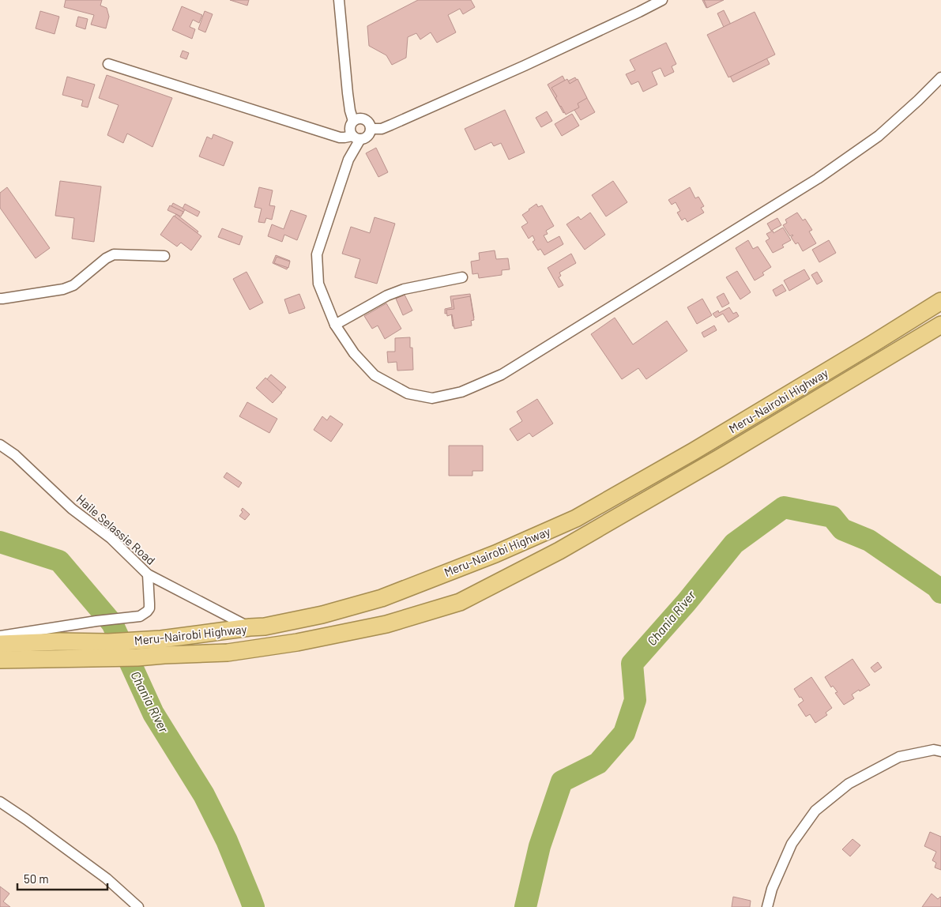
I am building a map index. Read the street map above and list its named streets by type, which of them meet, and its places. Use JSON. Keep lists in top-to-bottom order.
{
  "streets": {
    "highway": ["Meru-Nairobi Highway"],
    "street": ["Haile Selassie Road"]
  },
  "crossings": [
    ["Meru-Nairobi Highway", "Haile Selassie Road"]
  ],
  "water": ["Chania River"],
  "scale_bar": "50 m"
}
